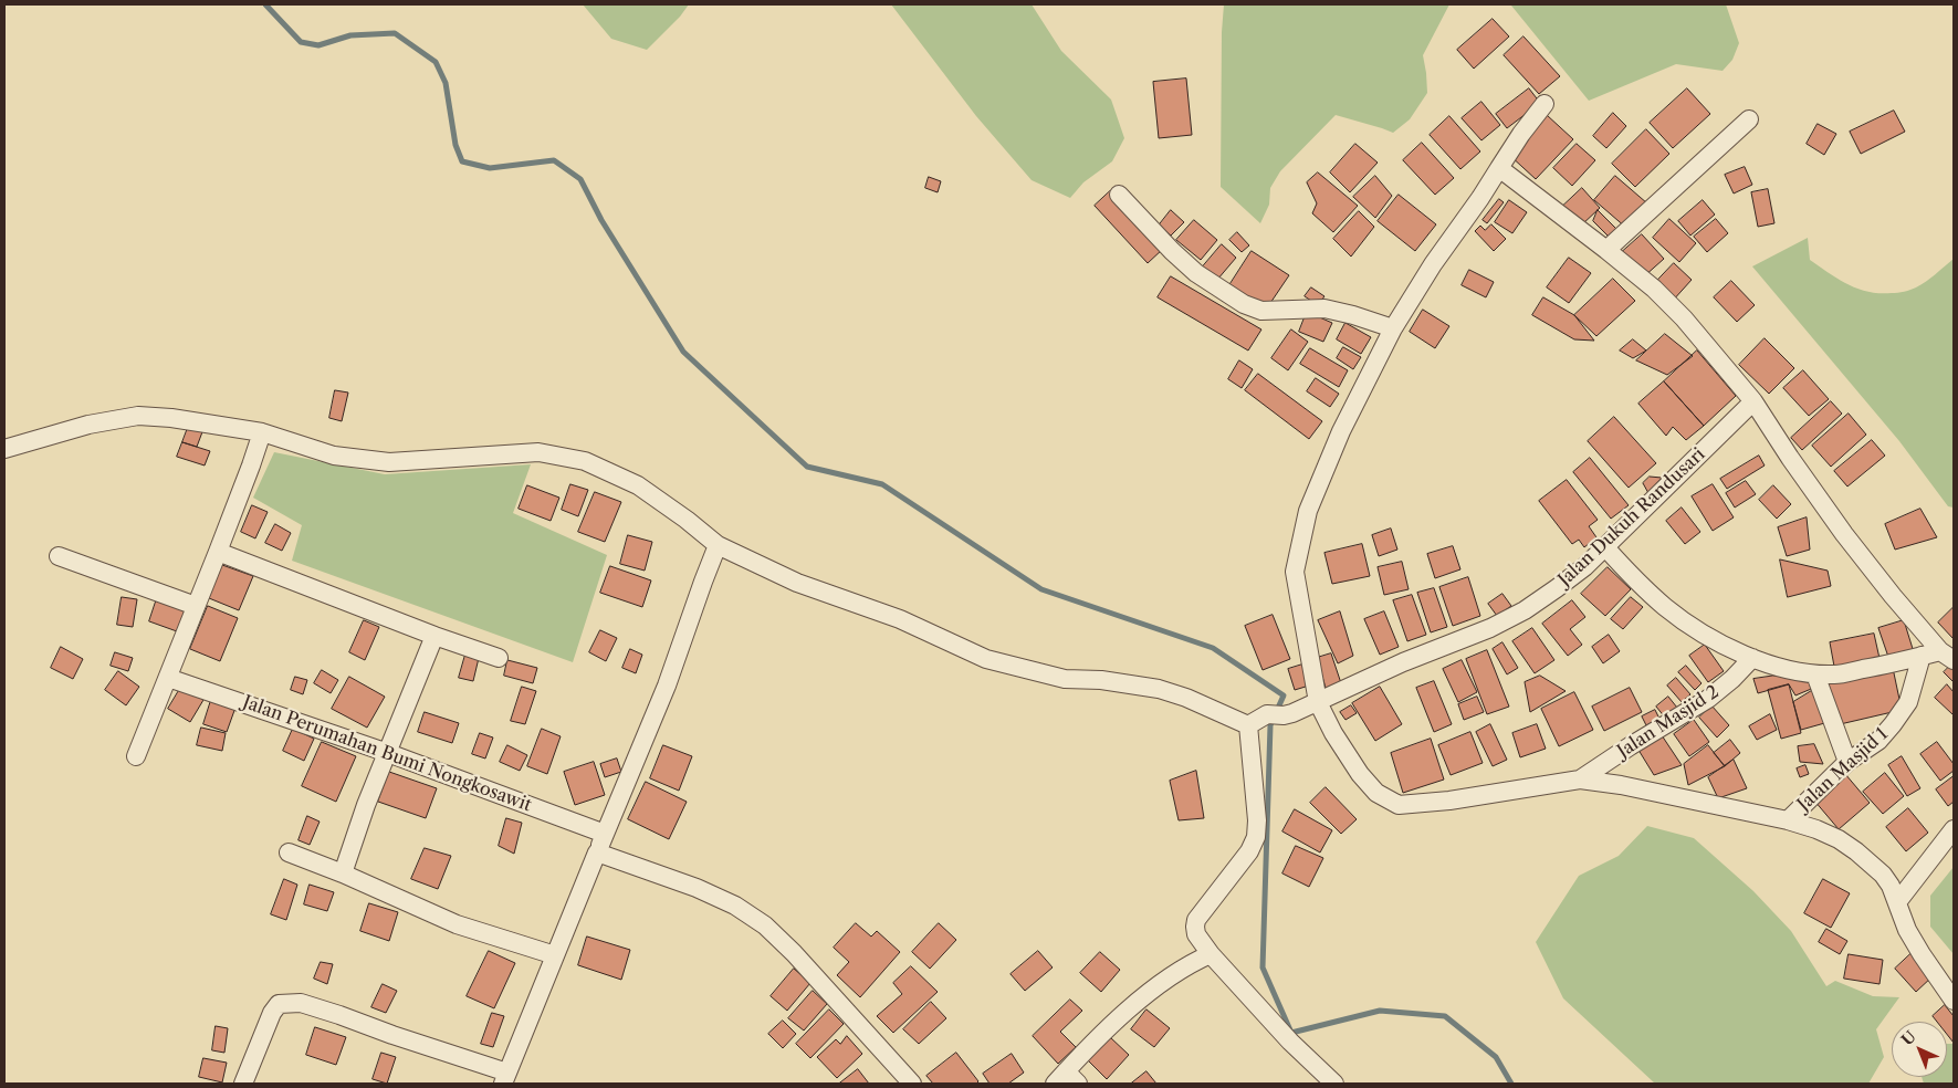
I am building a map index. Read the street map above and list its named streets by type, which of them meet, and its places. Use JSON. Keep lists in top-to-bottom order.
{
  "streets": {
    "street": [
      "Jalan Dukuh Randusari",
      "Jalan Masjid 2",
      "Jalan Perumahan Bumi Nongkosawit",
      "Jalan Masjid 1"
    ]
  },
  "north": "top left"
}
